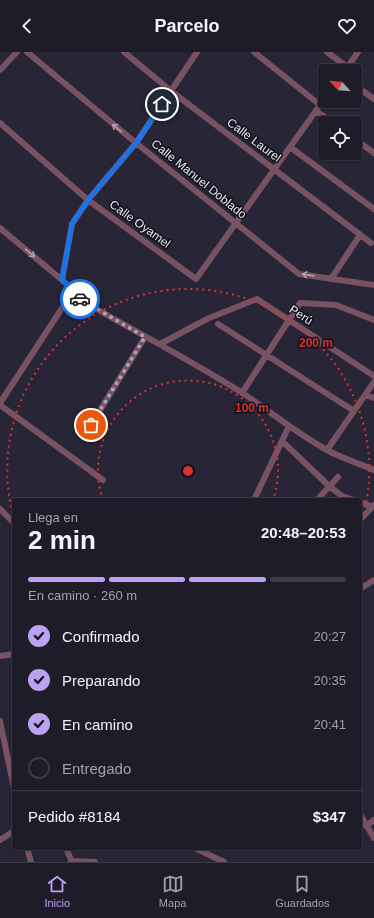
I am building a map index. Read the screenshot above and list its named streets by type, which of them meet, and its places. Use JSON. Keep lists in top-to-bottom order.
{
  "streets": {
    "street": [
      "Calle Laurel",
      "Calle Manuel Doblado",
      "Calle Oyamel",
      "Perú"
    ]
  },
  "crossings": [
    ["Calle Manuel Doblado", "Calle Oyamel"]
  ],
  "one_way": ["Calle Manuel Doblado"],
  "north": "top left",
  "page": {
    "header": "Parcelo",
    "heading": ["2 min", "Llega en", "20:48–20:53"],
    "panel": ["Pedido #8184", "$347"],
    "bar": "En camino · 260 m",
    "list": [
      ["Confirmado", "20:27"],
      ["Preparando", "20:35"],
      ["En camino", "20:41"],
      "Entregado"
    ],
    "tabs": ["Inicio", "Mapa", "Guardados"]
  },
  "rings": ["200 m", "100 m"]
}
